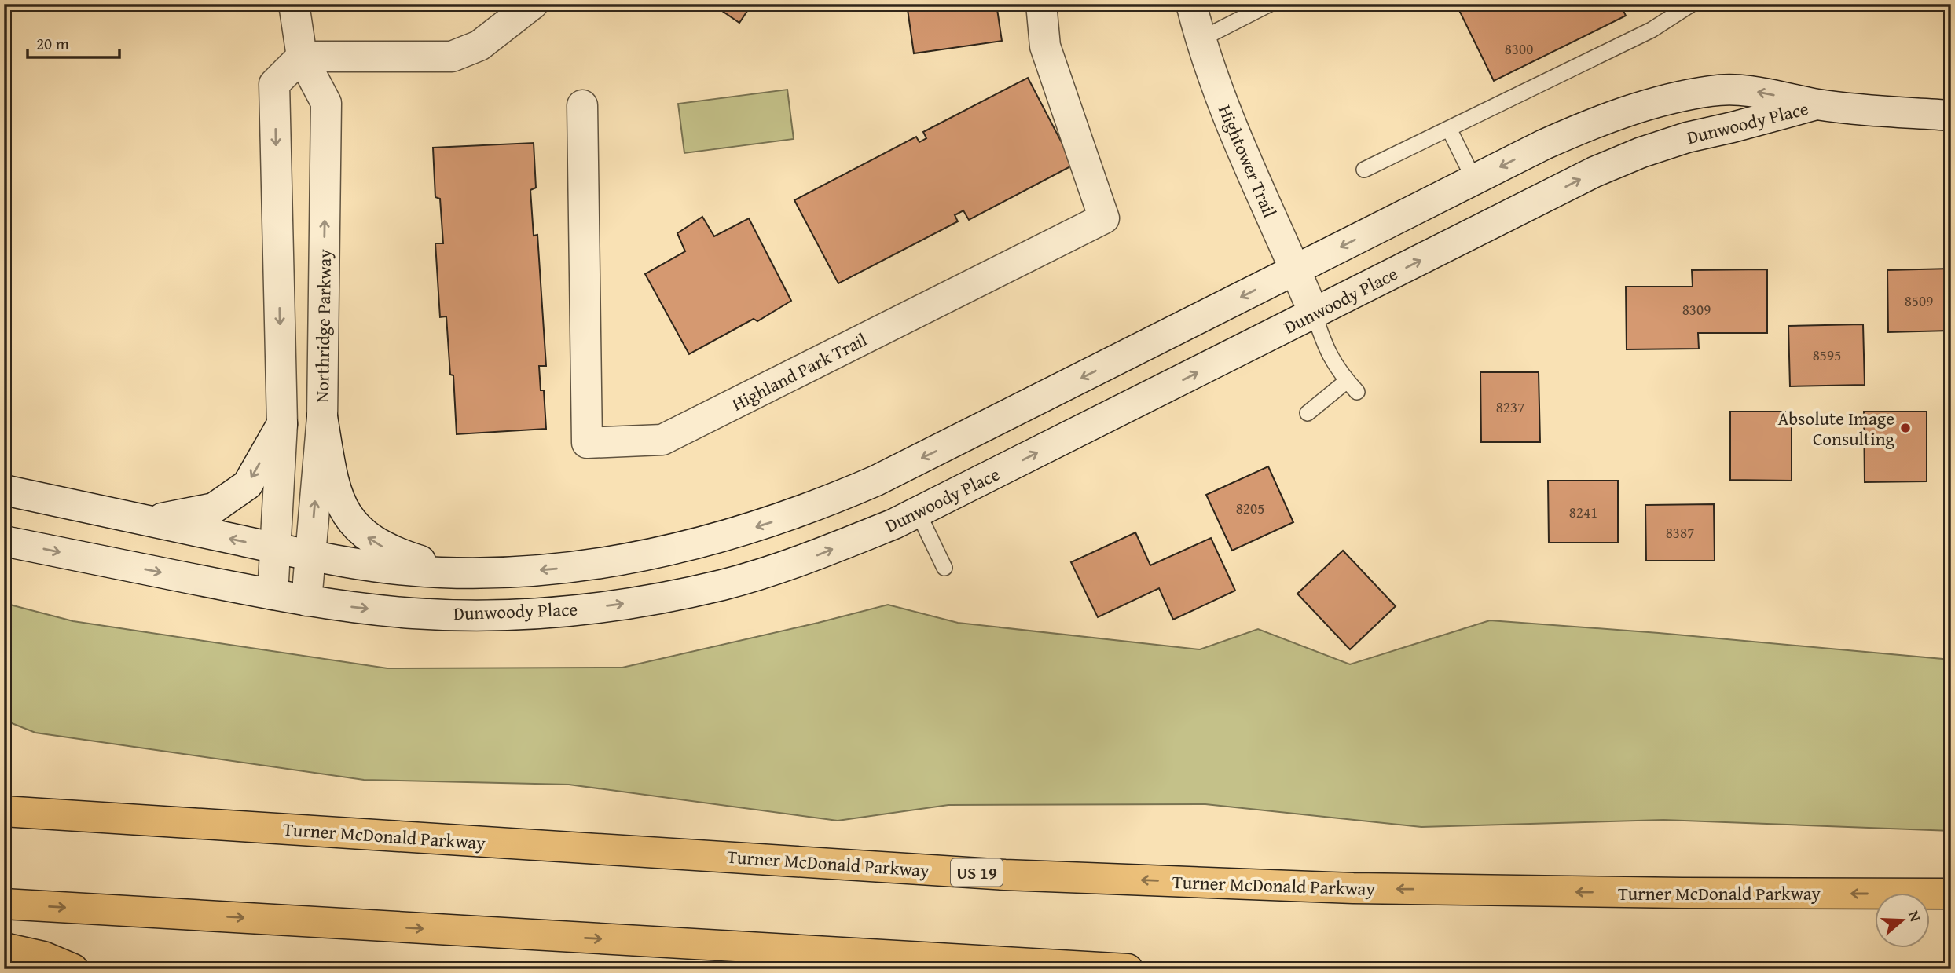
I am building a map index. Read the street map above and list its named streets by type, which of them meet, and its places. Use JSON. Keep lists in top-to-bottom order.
{
  "streets": {
    "highway": ["Turner McDonald Parkway", "US 19"],
    "street": [
      "Dunwoody Place",
      "Hightower Trail",
      "Northridge Parkway",
      "Highland Park Trail"
    ]
  },
  "crossings": [
    ["Dunwoody Place", "Hightower Trail"],
    ["Dunwoody Place", "Northridge Parkway"]
  ],
  "places": ["Absolute Image Consulting"],
  "house_numbers": [
    "8300",
    "8509",
    "8309",
    "8595",
    "8237",
    "8205",
    "8241",
    "8387"
  ],
  "scale_bar": "20 m",
  "north": "right"
}
